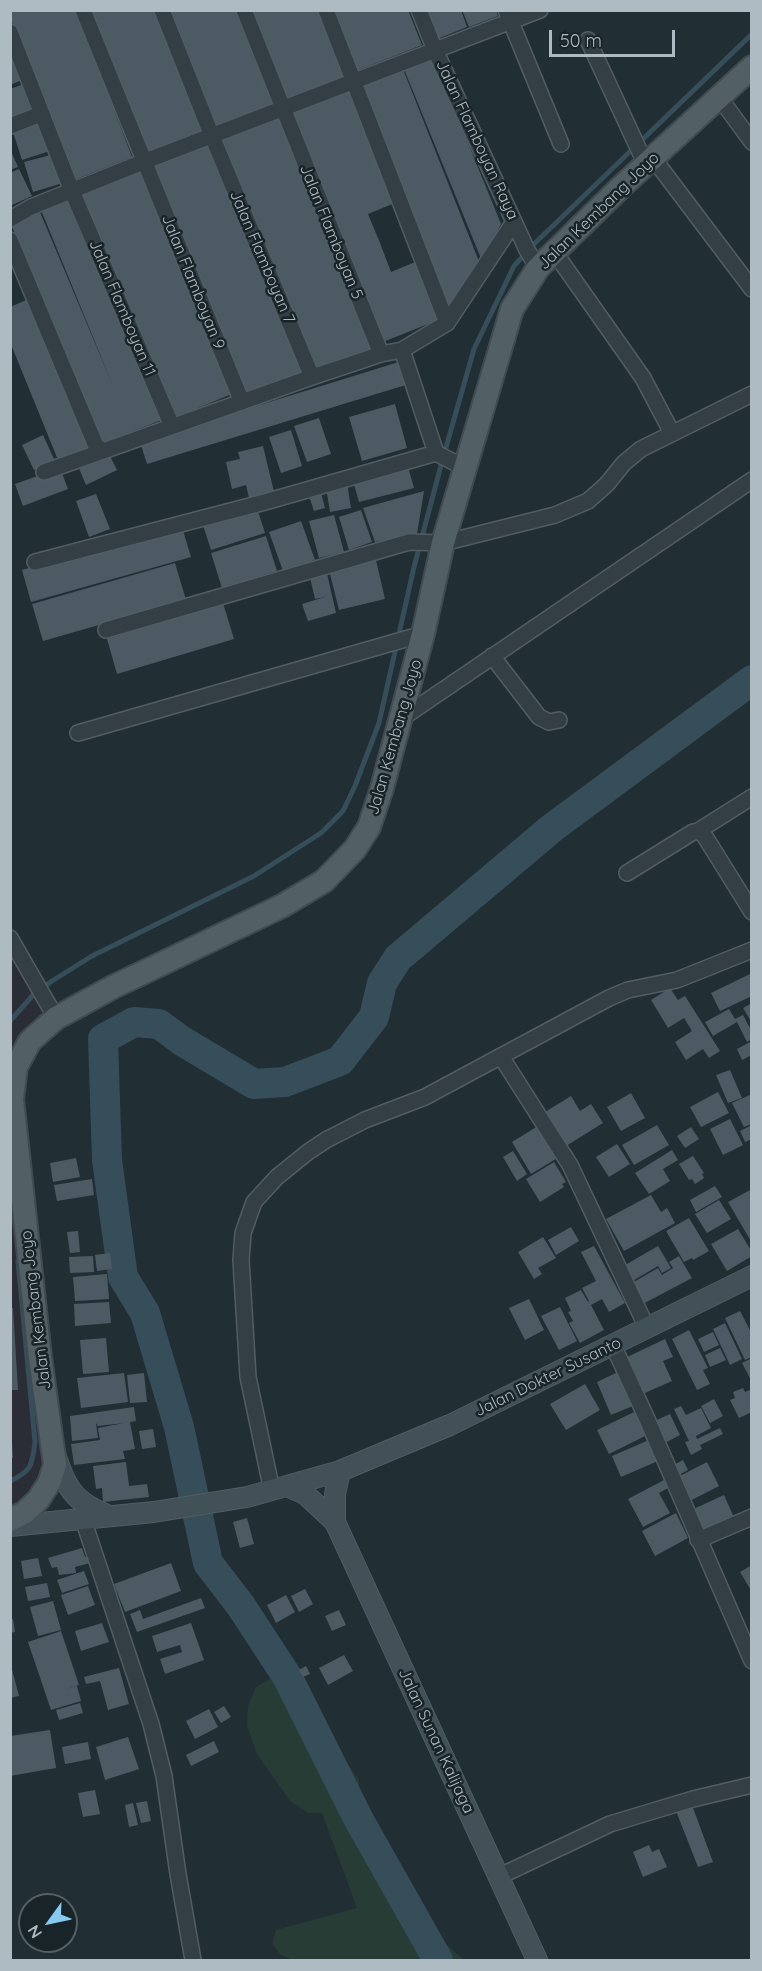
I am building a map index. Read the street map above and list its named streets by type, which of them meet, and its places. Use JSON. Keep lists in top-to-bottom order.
{
  "streets": {
    "main road": ["Jalan Kembang Joyo", "Jalan Dokter Susanto", "Jalan Sunan Kalijaga"],
    "street": [
      "Jalan Flamboyan Raya",
      "Jalan Flamboyan 5",
      "Jalan Flamboyan 7",
      "Jalan Flamboyan 9",
      "Jalan Flamboyan 11"
    ]
  },
  "crossings": [
    ["Jalan Flamboyan Raya", "Jalan Kembang Joyo"],
    ["Jalan Dokter Susanto", "Jalan Sunan Kalijaga"]
  ],
  "scale_bar": "50 m",
  "north": "bottom left"
}
